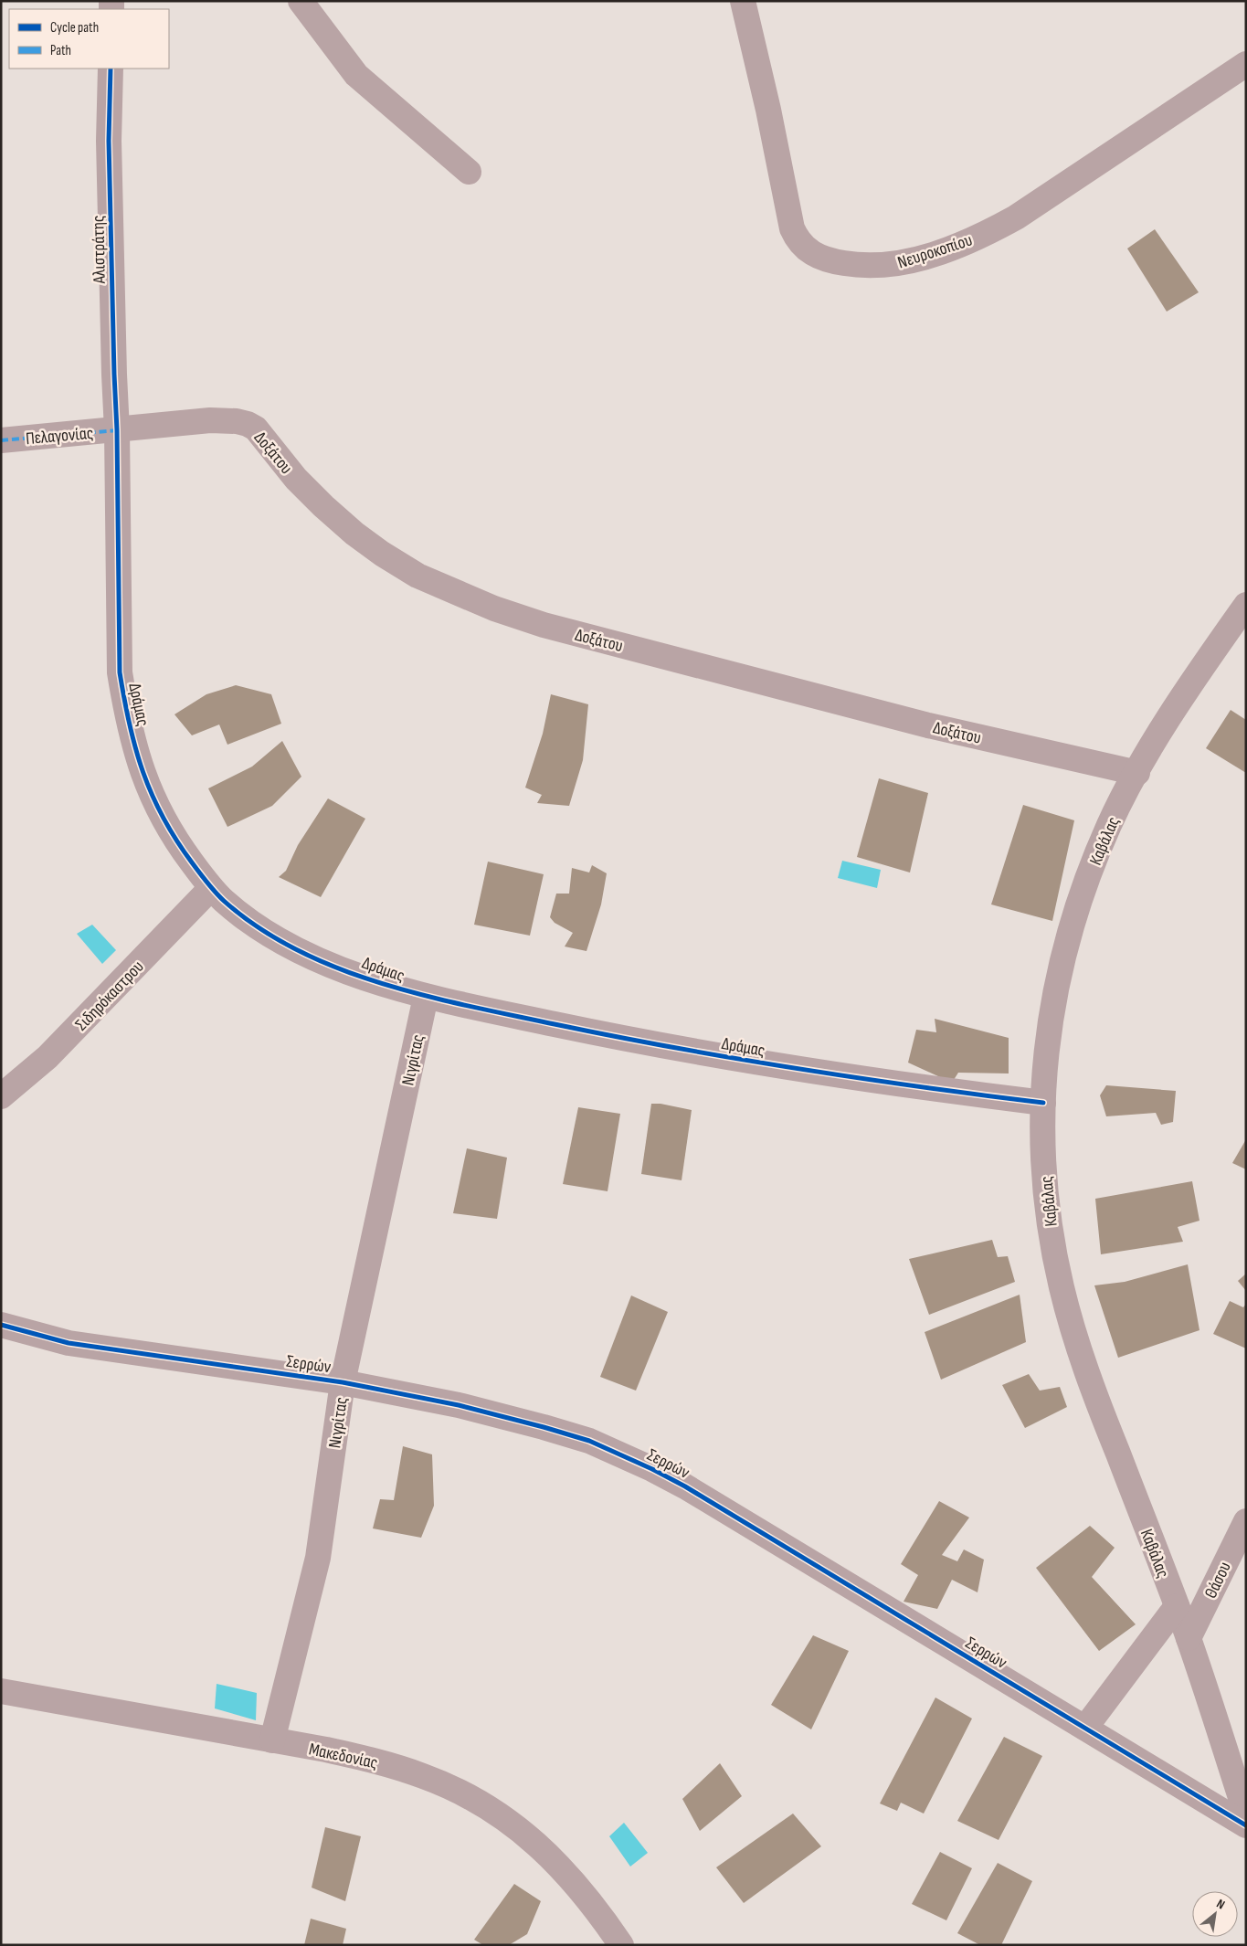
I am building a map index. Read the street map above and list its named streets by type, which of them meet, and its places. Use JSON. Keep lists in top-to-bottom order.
{
  "streets": {
    "street": [
      "Αλιστράτης",
      "Νευροκοπίου",
      "Πελαγονίας",
      "Δοξάτου",
      "Δράμας",
      "Καβάλας",
      "Σιδηρόκαστρου",
      "Νιγρίτας",
      "Σερρών",
      "Θάσου",
      "Μακεδονίας"
    ]
  },
  "crossings": [
    ["Αλιστράτης", "Πελαγονίας"],
    ["Αλιστράτης", "Δοξάτου"],
    ["Αλιστράτης", "Δράμας"],
    ["Πελαγονίας", "Δοξάτου"],
    ["Πελαγονίας", "Δράμας"],
    ["Δοξάτου", "Δράμας"],
    ["Δοξάτου", "Καβάλας"],
    ["Δράμας", "Καβάλας"],
    ["Δράμας", "Σιδηρόκαστρου"],
    ["Δράμας", "Νιγρίτας"],
    ["Καβάλας", "Θάσου"],
    ["Νιγρίτας", "Σερρών"],
    ["Νιγρίτας", "Μακεδονίας"]
  ],
  "legend": ["Cycle path", "Path"],
  "north": "top right"
}
